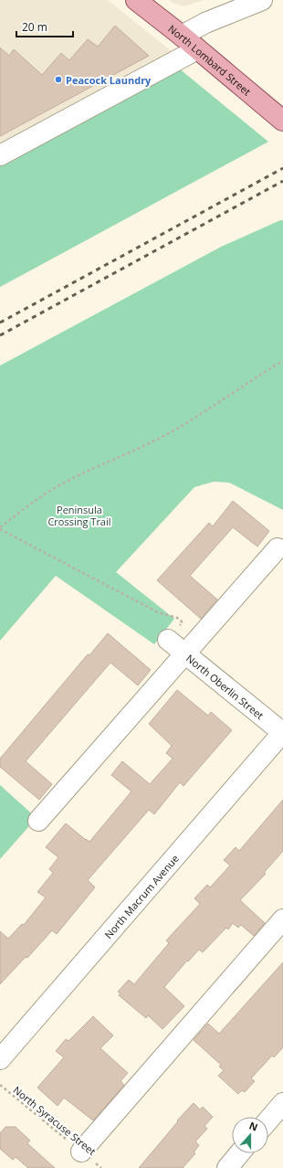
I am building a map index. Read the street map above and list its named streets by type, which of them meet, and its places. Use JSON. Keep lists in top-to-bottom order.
{
  "streets": {
    "main road": ["North Lombard Street"],
    "street": ["North Oberlin Street", "North Macrum Avenue"],
    "path": ["North Syracuse Street"]
  },
  "crossings": [
    ["North Oberlin Street", "North Macrum Avenue"]
  ],
  "parks": ["Peninsula Crossing Trail"],
  "places": ["Peacock Laundry"],
  "scale_bar": "20 m",
  "north": "top"
}
